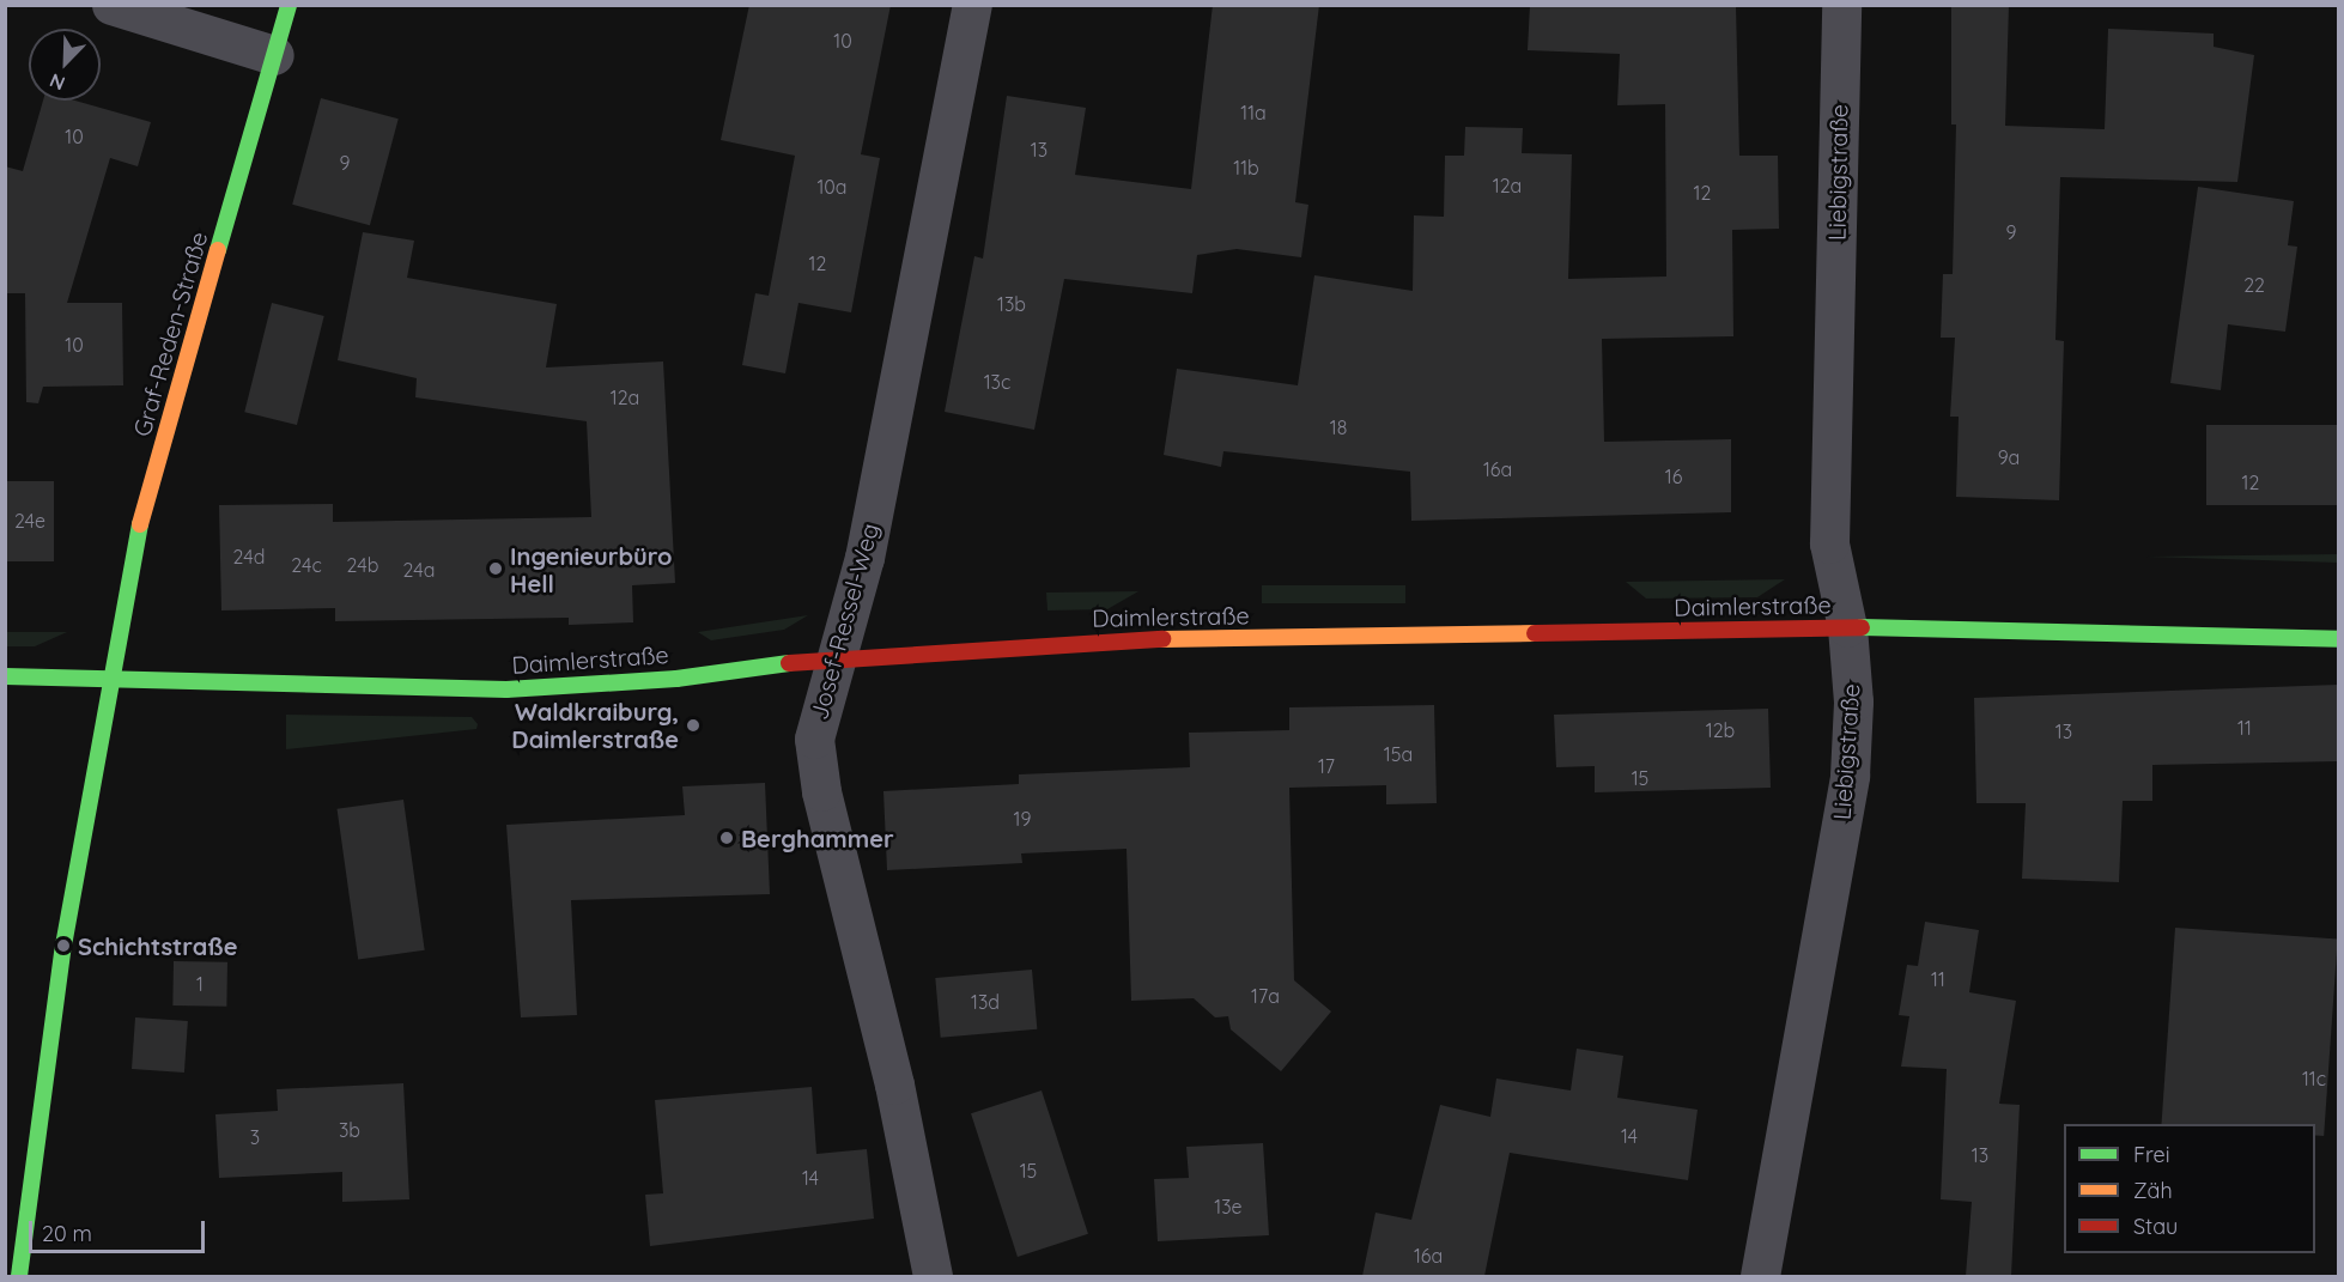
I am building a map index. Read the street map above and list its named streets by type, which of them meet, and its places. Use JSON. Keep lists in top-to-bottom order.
{
  "streets": {
    "street": [
      "Liebigstraße",
      "Graf-Reden-Straße",
      "Daimlerstraße",
      "Josef-Ressel-Weg"
    ]
  },
  "crossings": [
    ["Liebigstraße", "Daimlerstraße"],
    ["Graf-Reden-Straße", "Daimlerstraße"],
    ["Daimlerstraße", "Josef-Ressel-Weg"]
  ],
  "places": [
    "Ingenieurbüro Hell",
    "Waldkraiburg, Daimlerstraße",
    "Berghammer",
    "Schichtstraße"
  ],
  "house_numbers": [
    "10",
    "11a",
    "10",
    "13",
    "9",
    "11b",
    "12a",
    "10a",
    "12",
    "9",
    "12",
    "22",
    "13b",
    "10",
    "13c",
    "12a",
    "18",
    "9a",
    "16a",
    "16",
    "12",
    "24e",
    "24d",
    "24c",
    "24b",
    "24a",
    "11",
    "12b",
    "13",
    "15a",
    "17",
    "15",
    "19",
    "11",
    "1",
    "17a",
    "13d",
    "11c",
    "3b",
    "14",
    "3",
    "13",
    "15",
    "14",
    "13e",
    "16a"
  ],
  "legend": ["Frei", "Zäh", "Stau"],
  "scale_bar": "20 m",
  "north": "bottom left"
}
